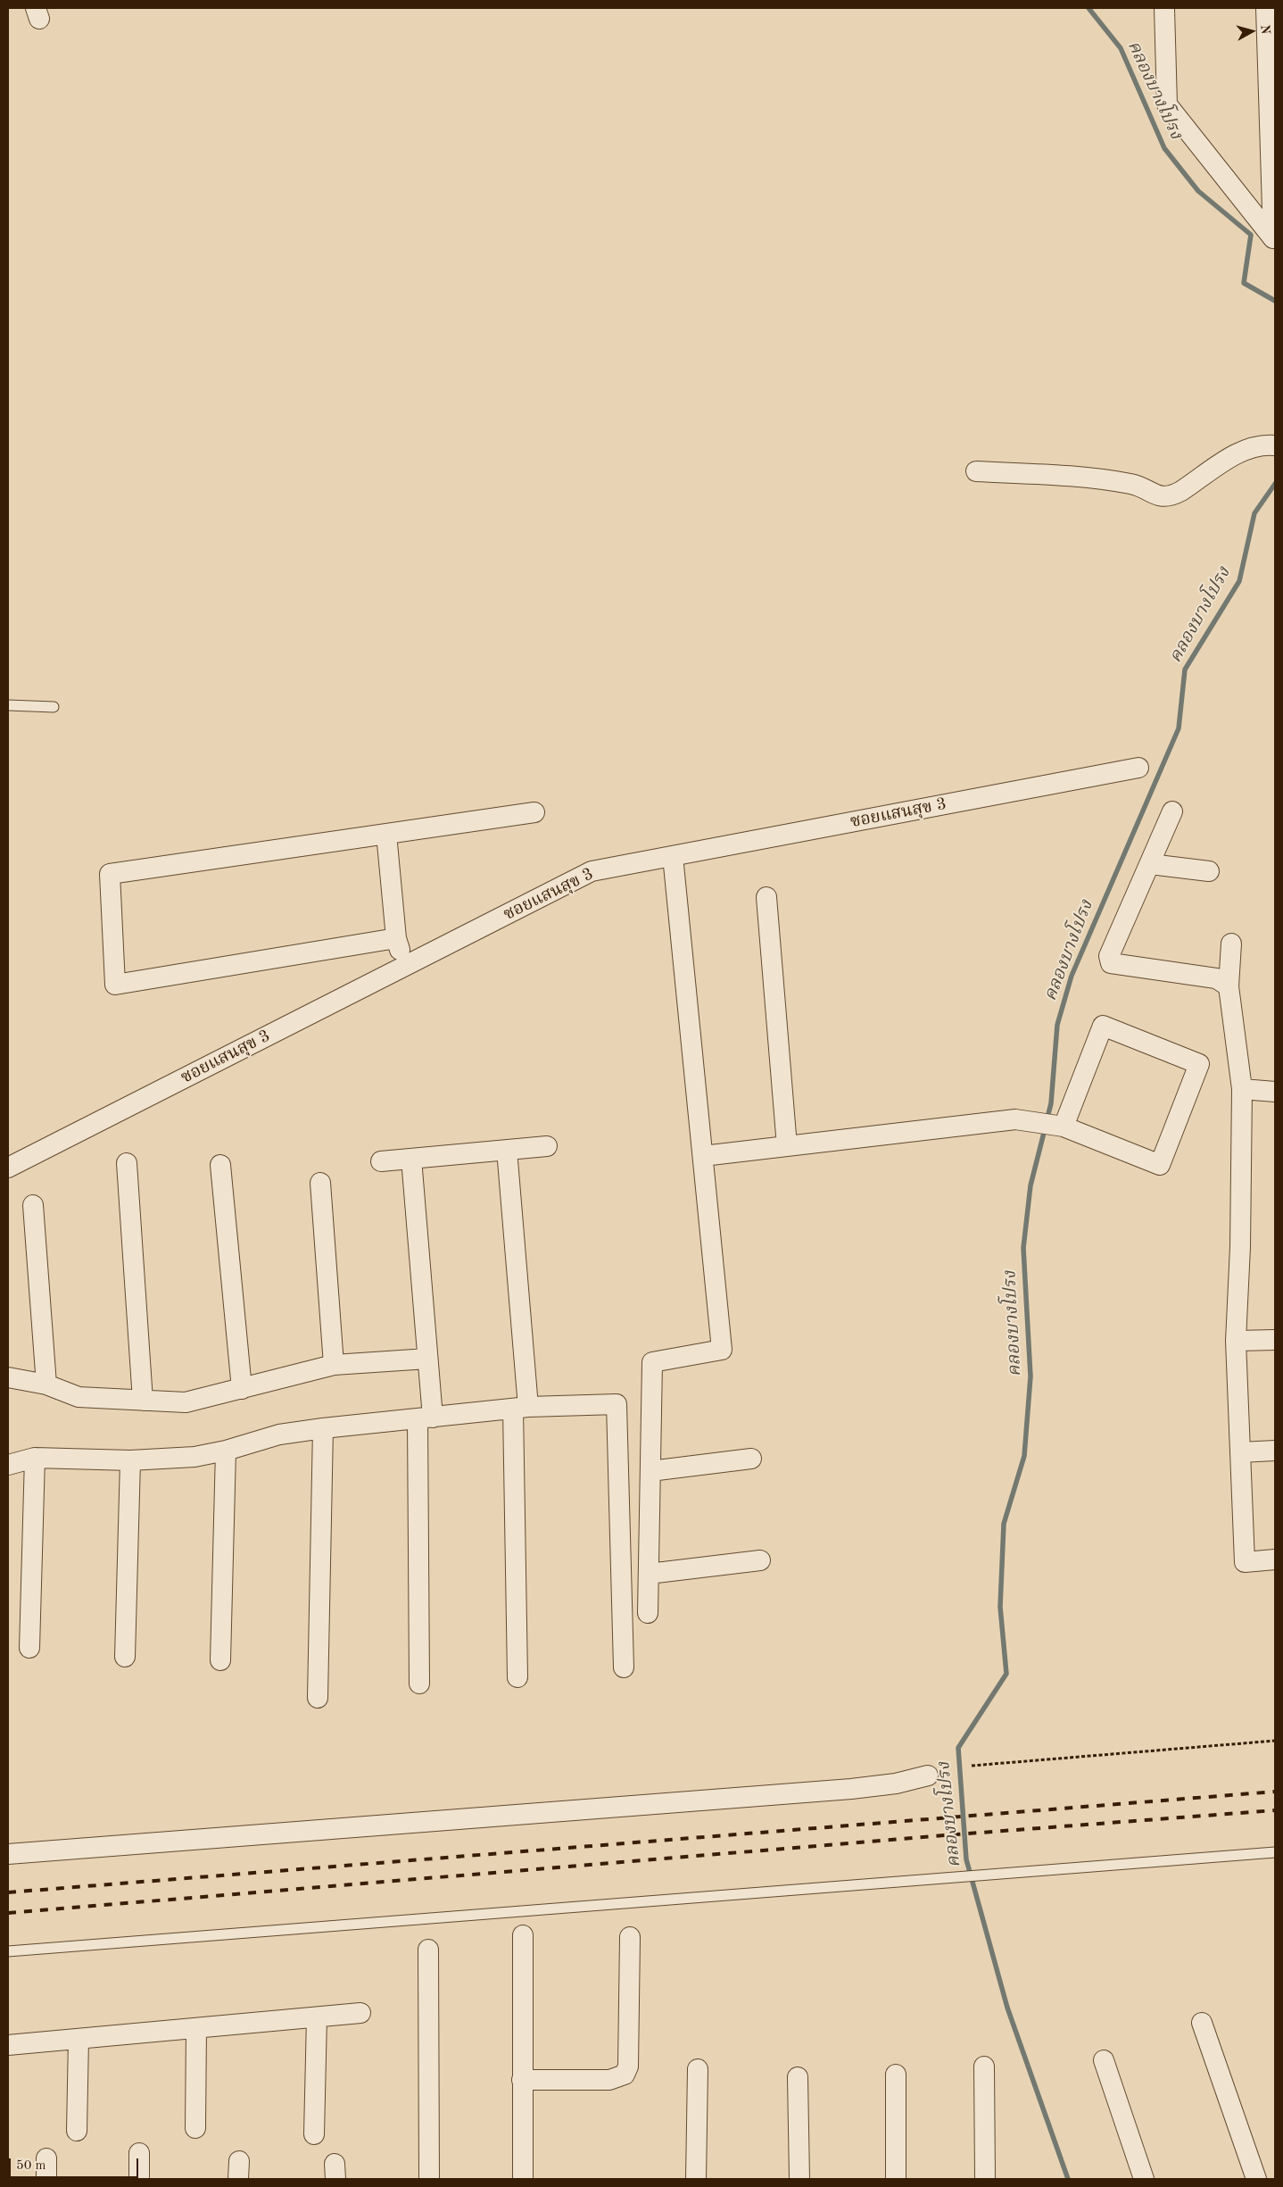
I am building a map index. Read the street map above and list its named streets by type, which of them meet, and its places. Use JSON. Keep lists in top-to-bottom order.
{
  "streets": {
    "street": ["ซอยแสนสุข 3"]
  },
  "water": ["คลองบางโปรง"],
  "scale_bar": "50 m",
  "north": "right"
}
